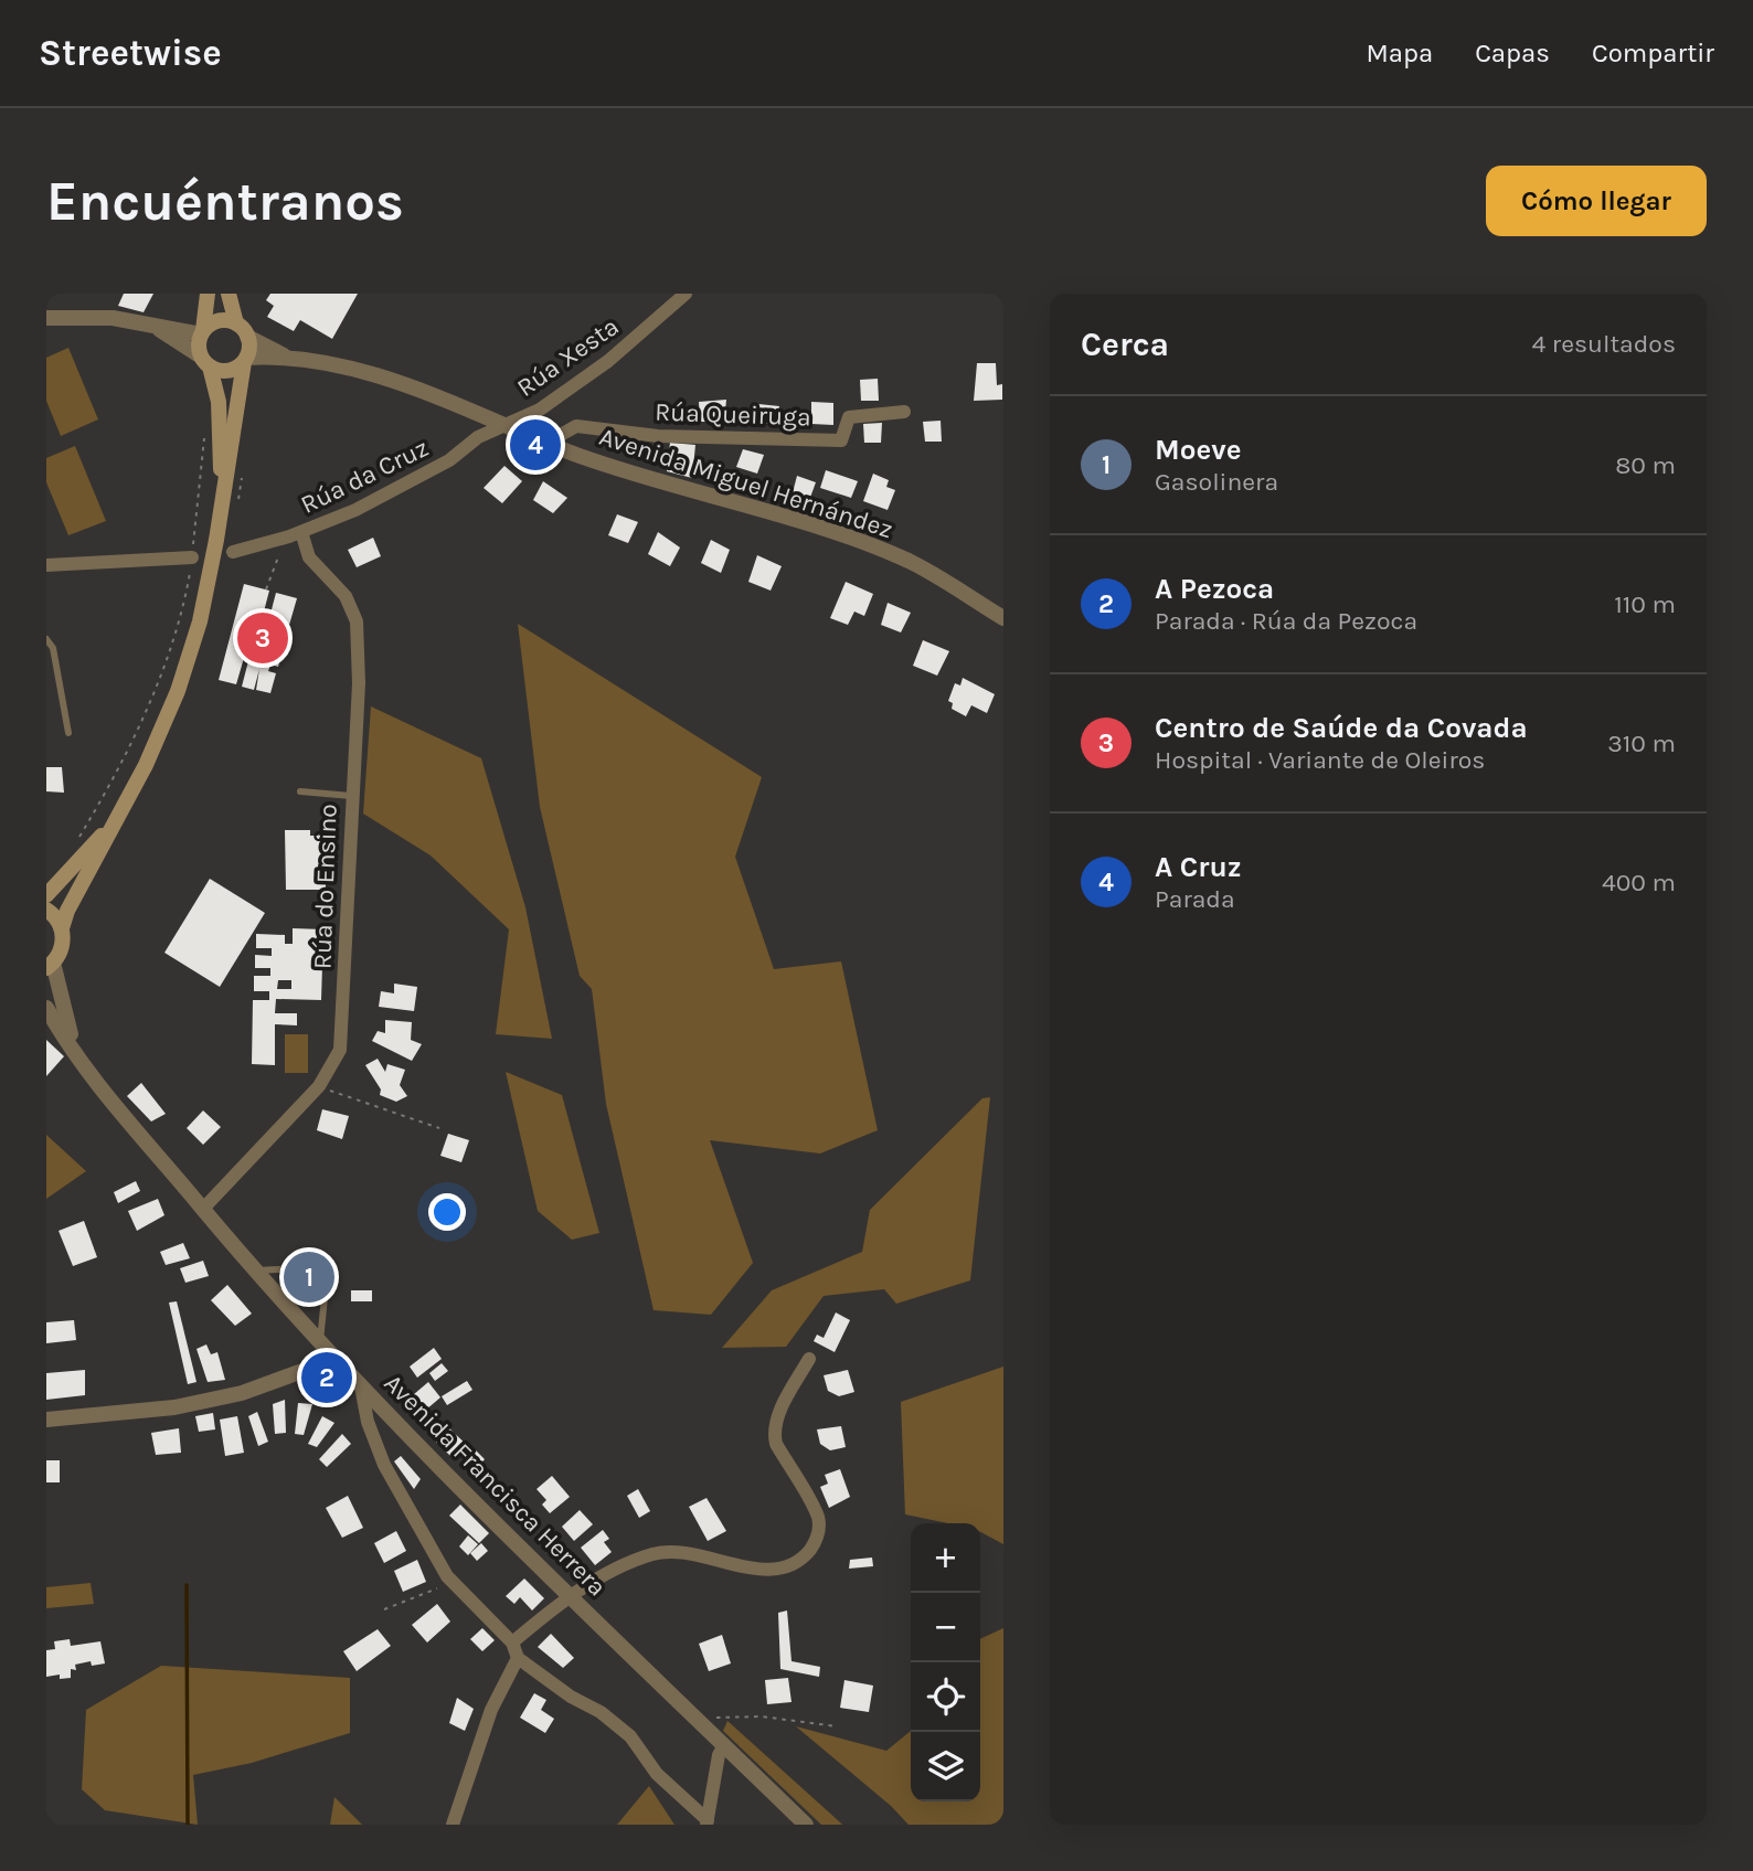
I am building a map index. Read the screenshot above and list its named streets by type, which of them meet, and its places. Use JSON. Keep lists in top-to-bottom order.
{
  "streets": {
    "street": [
      "Rúa Xesta",
      "Rúa Queiruga",
      "Rúa da Cruz",
      "Avenida Miguel Hernández",
      "Rúa do Ensino",
      "Avenida Francisca Herrera"
    ]
  },
  "crossings": [
    ["Rúa Xesta", "Rúa da Cruz"],
    ["Rúa Xesta", "Avenida Miguel Hernández"],
    ["Rúa Queiruga", "Avenida Miguel Hernández"],
    ["Rúa da Cruz", "Avenida Miguel Hernández"],
    ["Rúa da Cruz", "Rúa do Ensino"],
    ["Rúa do Ensino", "Avenida Francisca Herrera"]
  ],
  "page": {
    "header": "Streetwise",
    "nav": ["Mapa", "Capas", "Compartir"],
    "buttons": "Cómo llegar",
    "title": "Encuéntranos",
    "heading": ["Cerca", "4 resultados"],
    "list": [
      {
        "mark": "1",
        "name": "Moeve",
        "note": "Gasolinera",
        "value": "80 m"
      },
      {
        "mark": "2",
        "name": "A Pezoca",
        "note": "Parada · Rúa da Pezoca",
        "value": "110 m"
      },
      {
        "mark": "3",
        "name": "Centro de Saúde da Covada",
        "note": "Hospital · Variante de Oleiros",
        "value": "310 m"
      },
      {
        "mark": "4",
        "name": "A Cruz",
        "note": "Parada",
        "value": "400 m"
      }
    ],
    "pins": [
      "4",
      "3",
      "1",
      "2"
    ],
    "map_buttons": ["+", "−"]
  }
}
